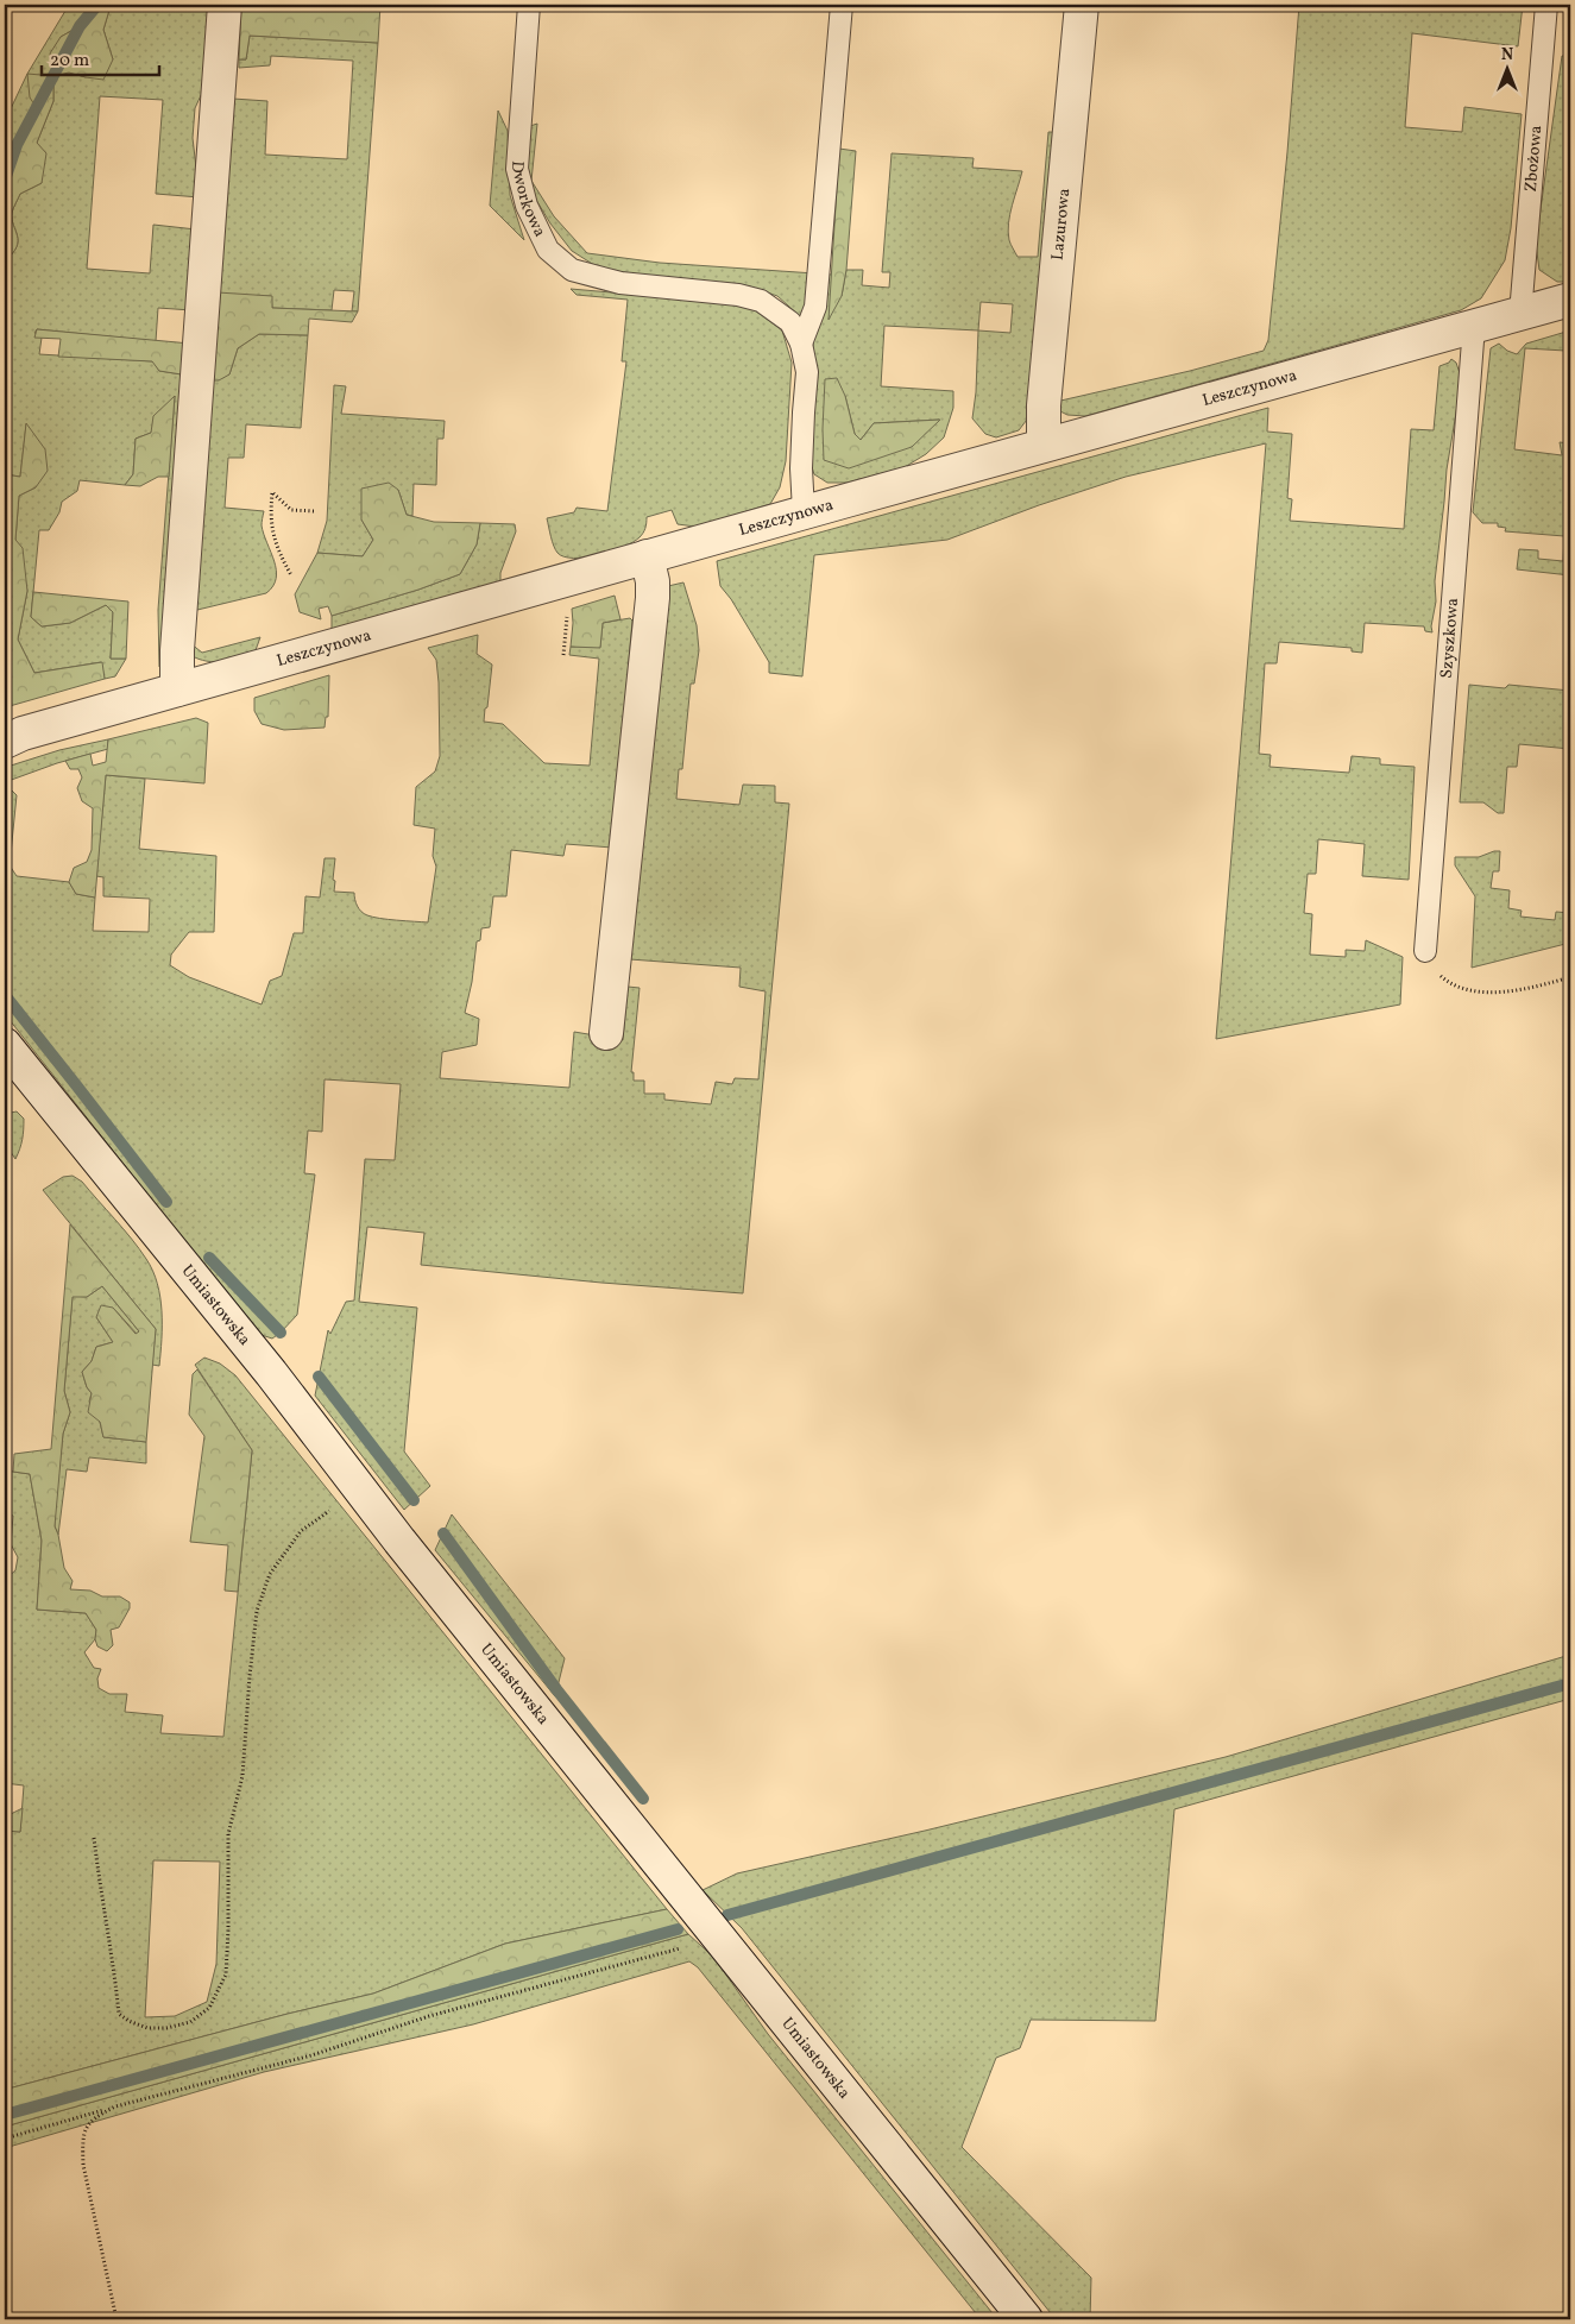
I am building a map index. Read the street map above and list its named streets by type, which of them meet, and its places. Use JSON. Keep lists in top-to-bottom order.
{
  "streets": {
    "street": ["Lazurowa", "Leszczynowa", "Umiastowska"],
    "lane": ["Zbożowa", "Dworkowa", "Szyszkowa"]
  },
  "crossings": [
    ["Zbożowa", "Leszczynowa"],
    ["Dworkowa", "Leszczynowa"],
    ["Lazurowa", "Leszczynowa"],
    ["Leszczynowa", "Szyszkowa"]
  ],
  "scale_bar": "20 m",
  "north": "top"
}
